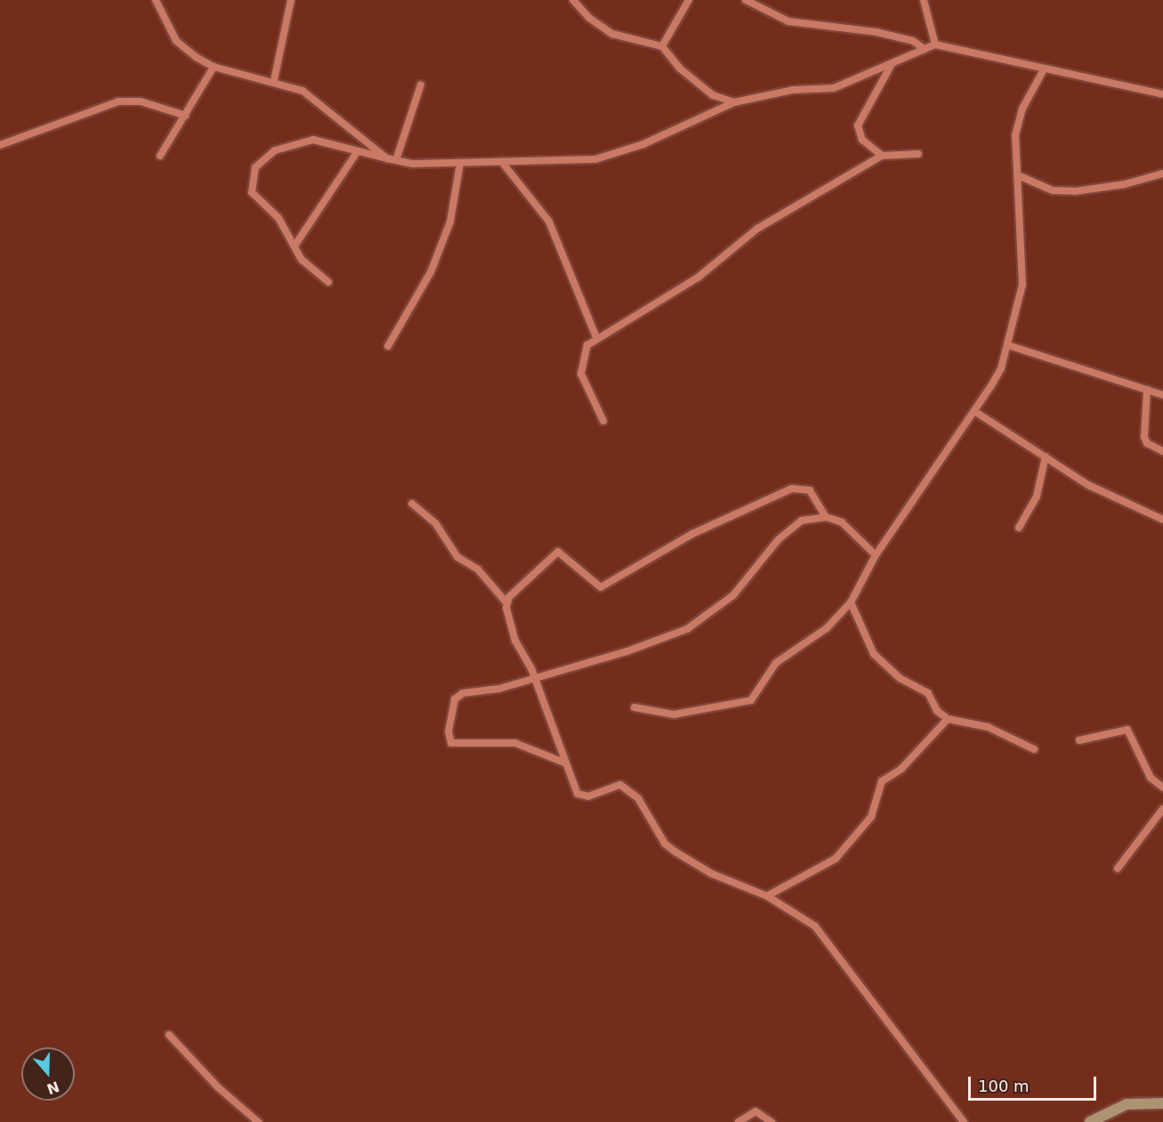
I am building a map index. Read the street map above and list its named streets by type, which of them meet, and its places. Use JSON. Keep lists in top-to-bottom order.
{
  "scale_bar": "100 m",
  "north": "bottom"
}
